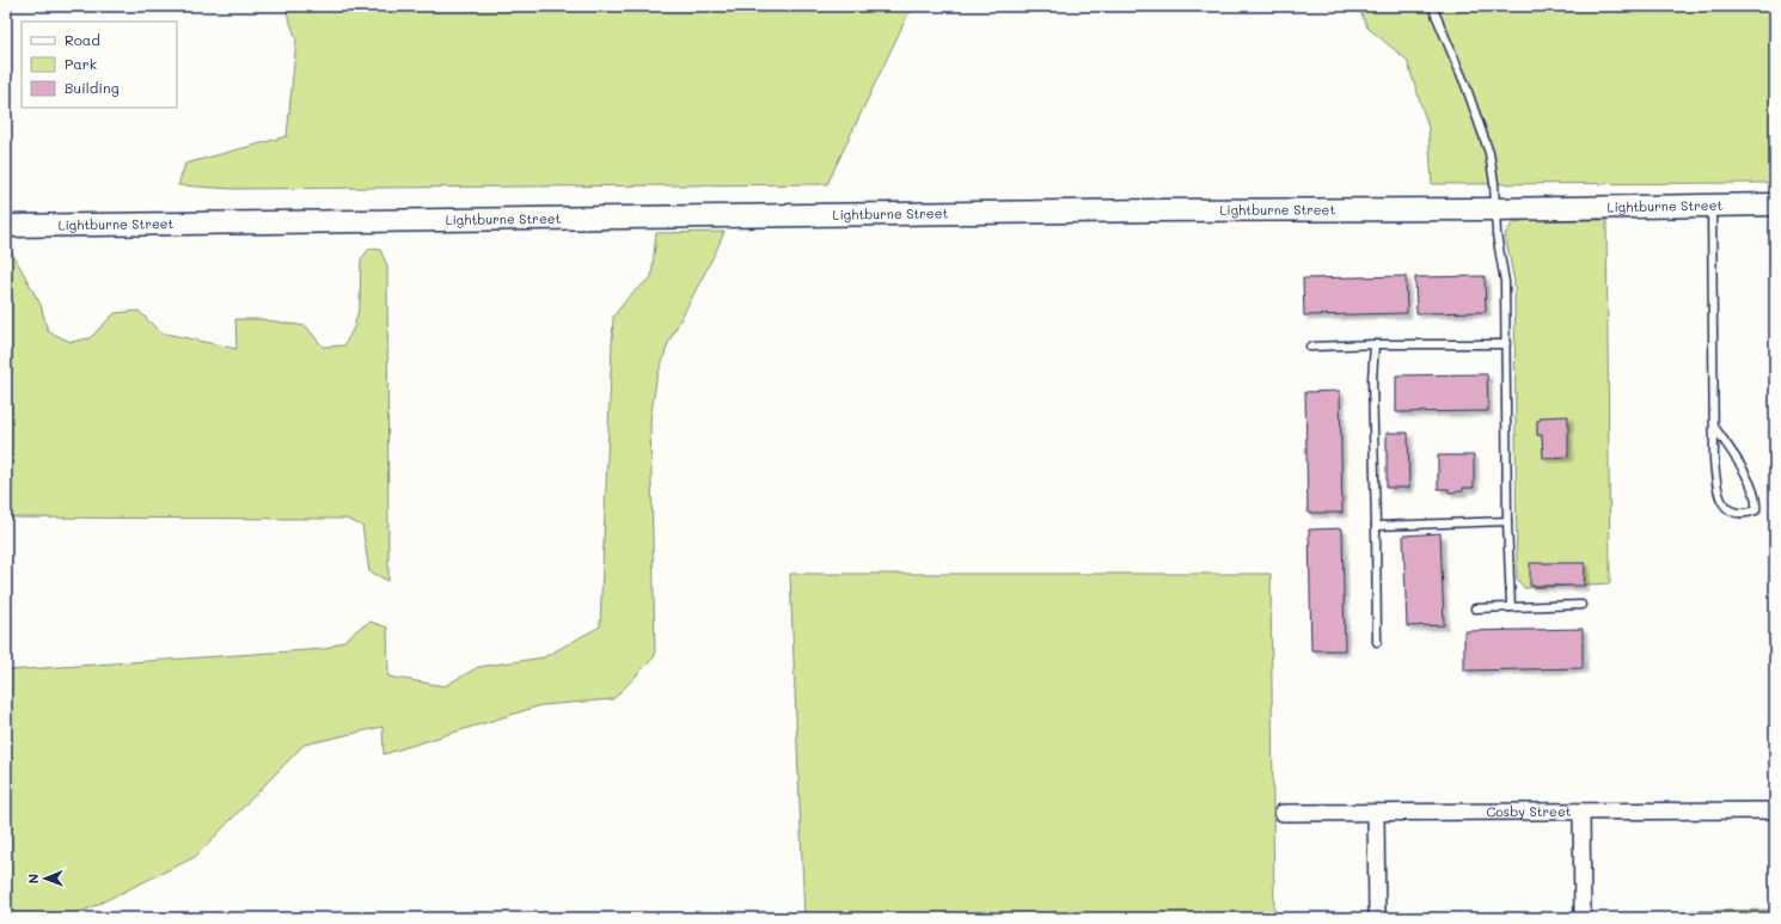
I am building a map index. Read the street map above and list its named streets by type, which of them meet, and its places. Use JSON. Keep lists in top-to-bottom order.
{
  "streets": {
    "main road": ["Lightburne Street"],
    "street": ["Cosby Street"]
  },
  "legend": ["Road", "Park", "Building"],
  "north": "left"
}
